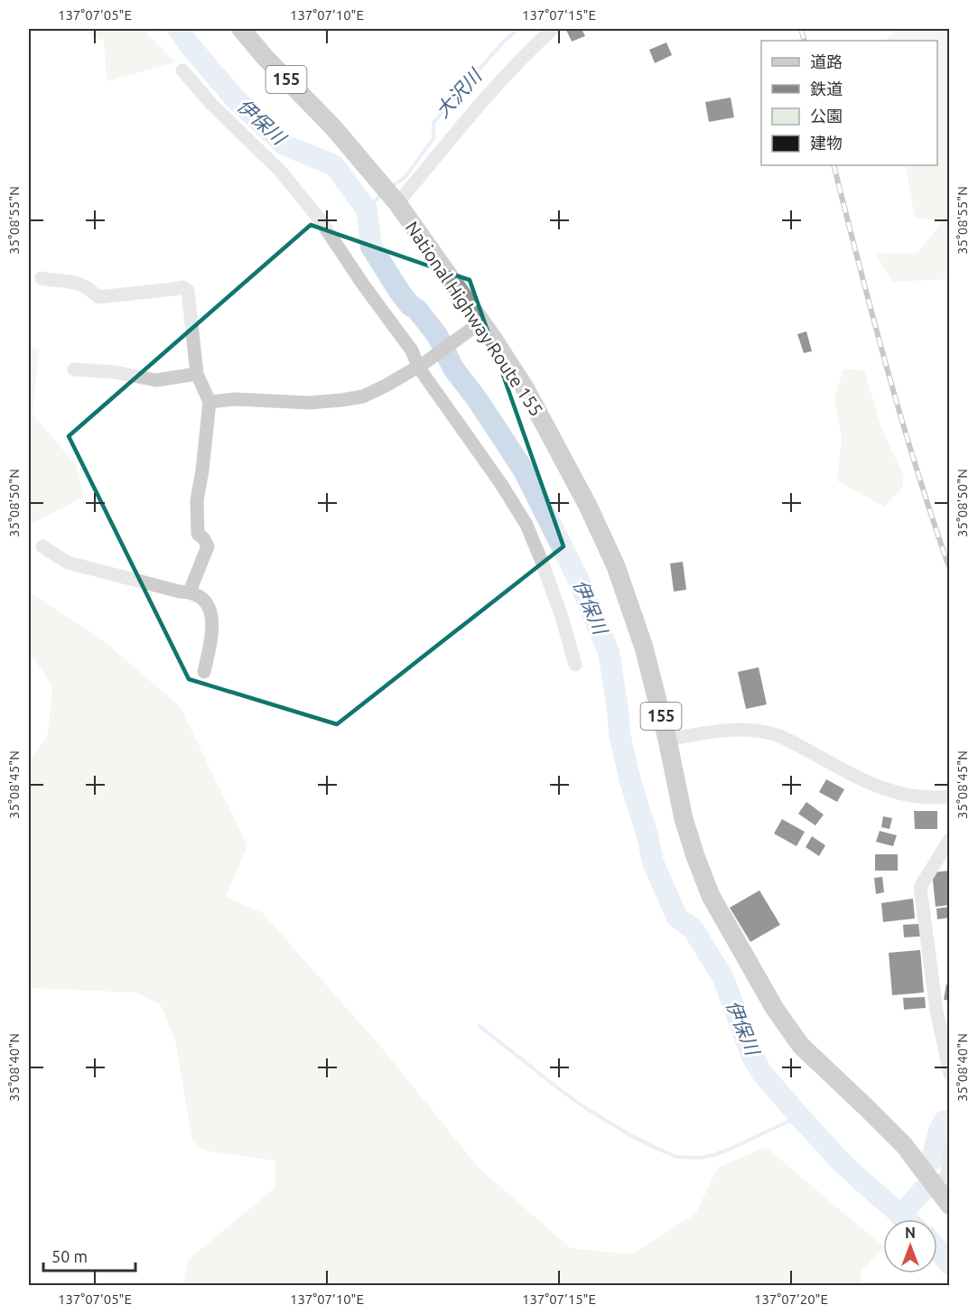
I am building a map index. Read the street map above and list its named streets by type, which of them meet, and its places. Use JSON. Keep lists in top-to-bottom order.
{
  "streets": {
    "highway": ["155", "National Highway Route 155"]
  },
  "water": ["大沢川", "伊保川"],
  "legend": [
    "道路",
    "鉄道",
    "公園",
    "建物"
  ],
  "scale_bar": "50 m",
  "north": "top",
  "coordinates": [
    "137°07'05\"E",
    "137°07'10\"E",
    "137°07'15\"E",
    "35°08'55\"N",
    "35°08'50\"N",
    "35°08'45\"N",
    "35°08'40\"N",
    "137°07'20\"E"
  ]
}
